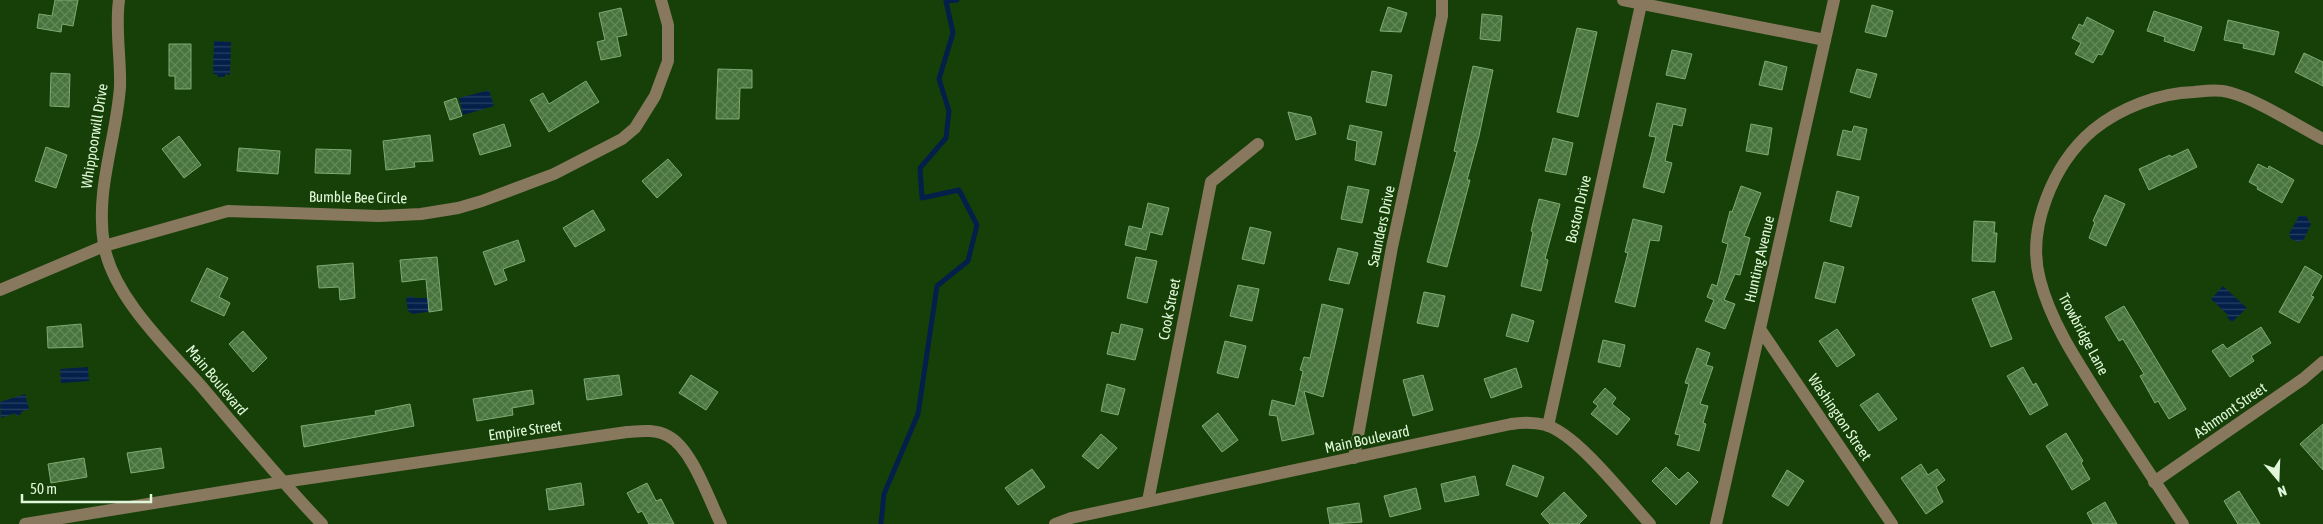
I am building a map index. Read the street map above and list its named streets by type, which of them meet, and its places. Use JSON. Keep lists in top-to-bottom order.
{
  "streets": {
    "street": [
      "Whippoorwill Drive",
      "Bumble Bee Circle",
      "Boston Drive",
      "Saunders Drive",
      "Hunting Avenue",
      "Cook Street",
      "Trowbridge Lane",
      "Main Boulevard",
      "Ashmont Street",
      "Washington Street",
      "Empire Street"
    ]
  },
  "crossings": [
    ["Whippoorwill Drive", "Bumble Bee Circle"],
    ["Whippoorwill Drive", "Main Boulevard"],
    ["Bumble Bee Circle", "Main Boulevard"],
    ["Boston Drive", "Main Boulevard"],
    ["Saunders Drive", "Main Boulevard"],
    ["Hunting Avenue", "Washington Street"],
    ["Cook Street", "Main Boulevard"],
    ["Trowbridge Lane", "Ashmont Street"],
    ["Main Boulevard", "Empire Street"]
  ],
  "scale_bar": "50 m",
  "north": "bottom"
}
